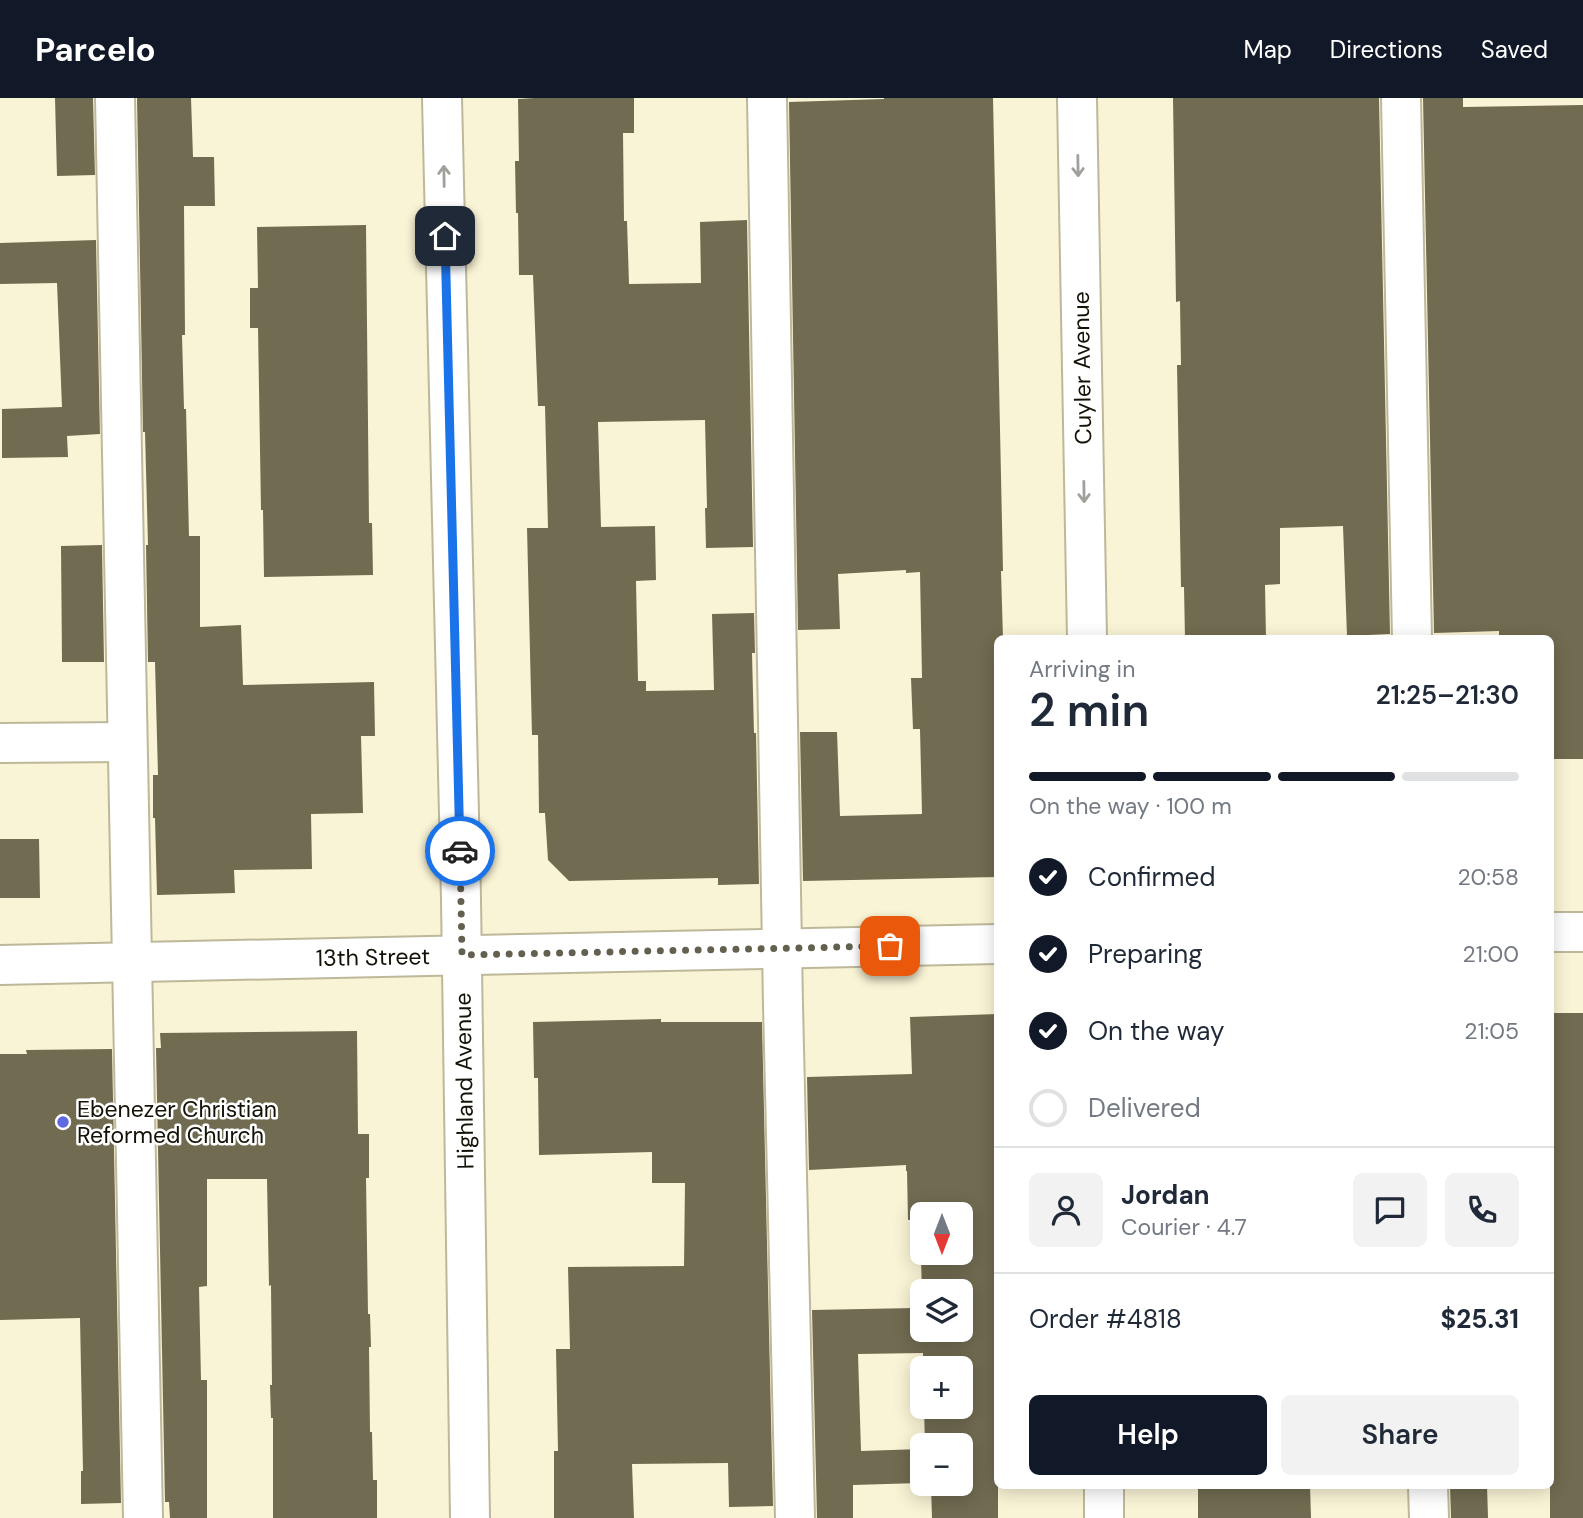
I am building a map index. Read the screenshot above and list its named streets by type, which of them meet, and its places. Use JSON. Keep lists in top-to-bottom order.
{
  "streets": {
    "street": ["Cuyler Avenue", "13th Street", "Highland Avenue"]
  },
  "crossings": [
    ["13th Street", "Highland Avenue"]
  ],
  "places": ["Ebenezer Christian Reformed Church"],
  "north": "bottom",
  "page": {
    "header": "Parcelo",
    "nav": ["Map", "Directions", "Saved"],
    "heading": ["2 min", "Arriving in", "21:25–21:30"],
    "panel": [
      "Jordan",
      "Courier · 4.7",
      "Order #4818",
      "$25.31"
    ],
    "bar": "On the way · 100 m",
    "list": [
      ["Confirmed", "20:58"],
      ["Preparing", "21:00"],
      ["On the way", "21:05"],
      "Delivered"
    ],
    "map_buttons": ["+", "−"],
    "buttons": ["Help", "Share"]
  }
}
